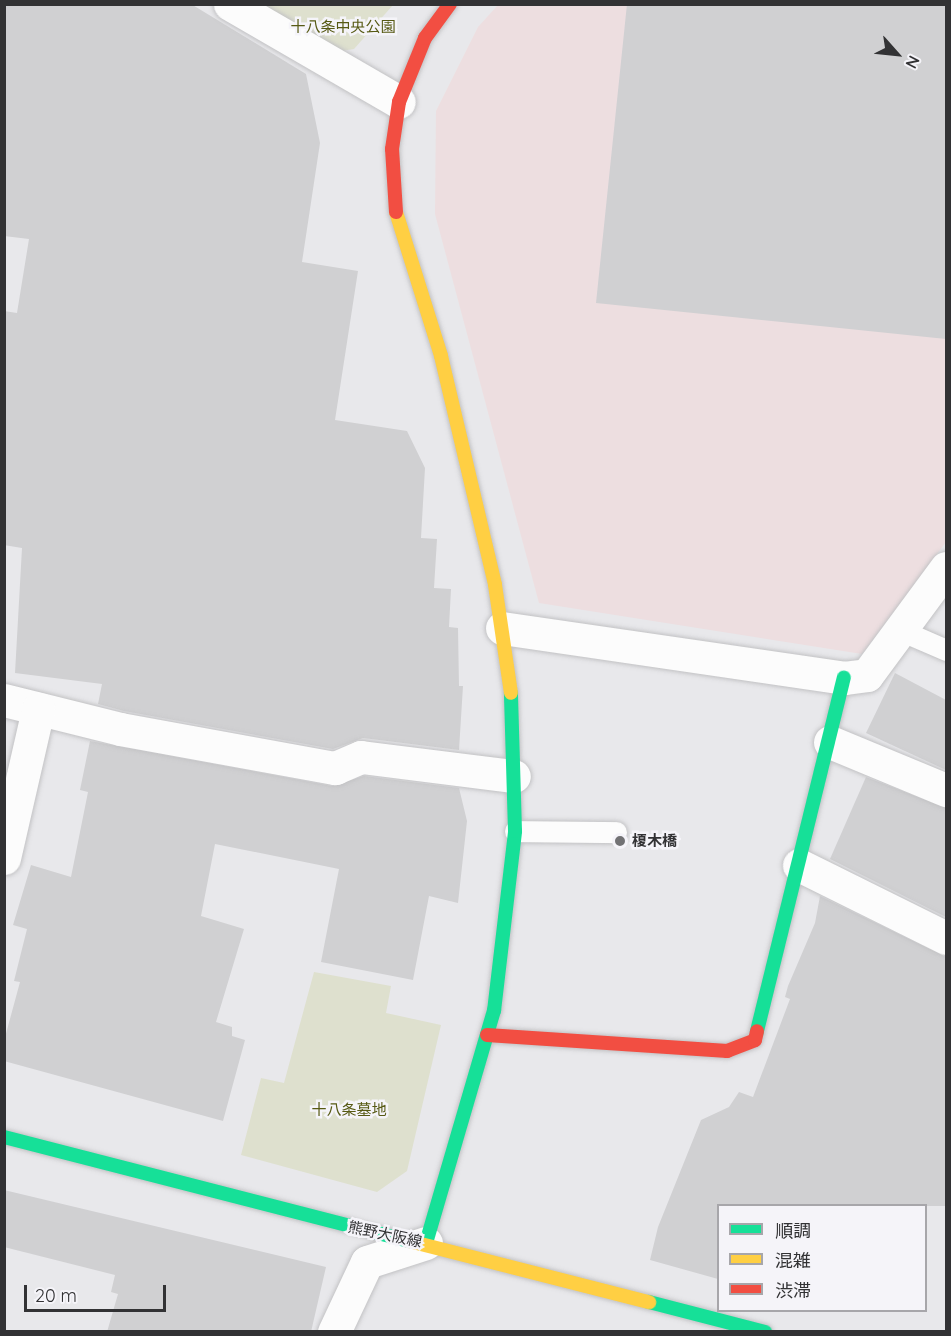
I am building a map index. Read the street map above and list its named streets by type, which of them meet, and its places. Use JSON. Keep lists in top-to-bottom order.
{
  "streets": {
    "street": ["熊野大阪線"]
  },
  "parks": ["十八条中央公園", "十八条墓地"],
  "places": ["榎木橋"],
  "legend": ["順調", "混雑", "渋滞"],
  "scale_bar": "20 m",
  "north": "bottom right"
}
